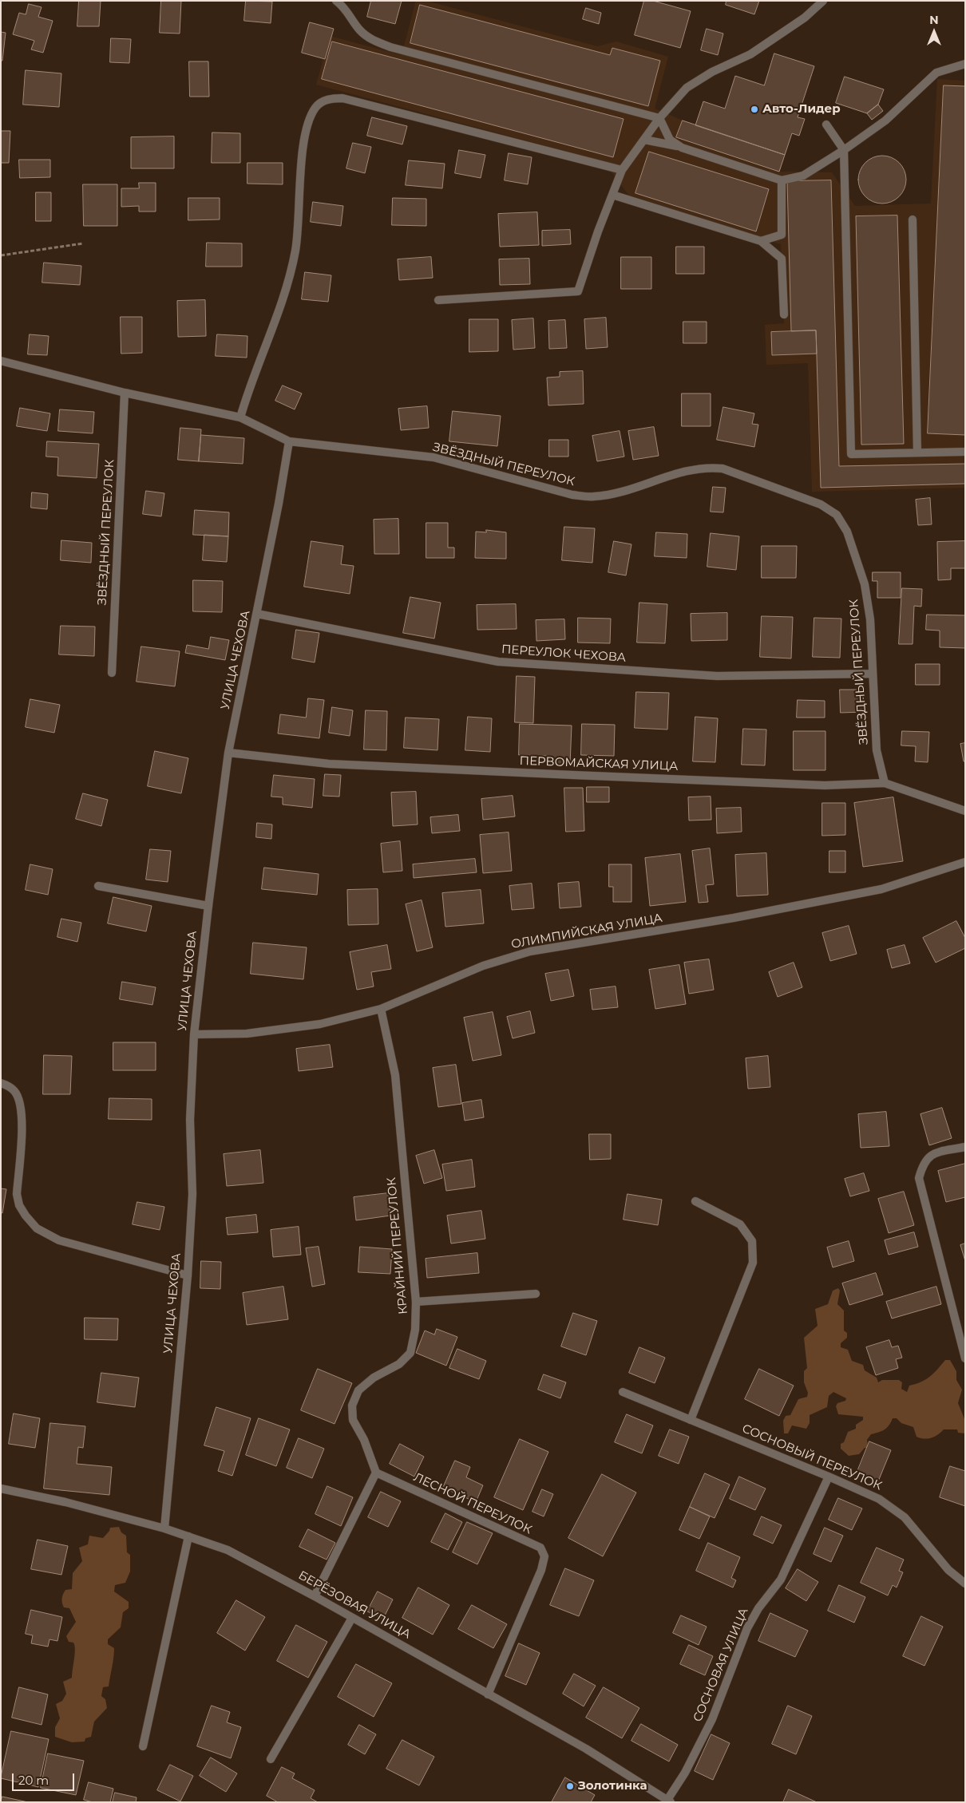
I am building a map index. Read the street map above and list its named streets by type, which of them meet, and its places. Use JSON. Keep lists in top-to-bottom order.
{
  "streets": {
    "street": [
      "ЗВЁЗДНЫЙ ПЕРЕУЛОК",
      "ПЕРЕУЛОК ЧЕХОВА",
      "УЛИЦА ЧЕХОВА",
      "ПЕРВОМАЙСКАЯ УЛИЦА",
      "ОЛИМПИЙСКАЯ УЛИЦА",
      "КРАЙНИЙ ПЕРЕУЛОК",
      "СОСНОВЫЙ ПЕРЕУЛОК",
      "ЛЕСНОЙ ПЕРЕУЛОК",
      "БЕРЁЗОВАЯ УЛИЦА",
      "СОСНОВАЯ УЛИЦА"
    ]
  },
  "crossings": [
    ["ЗВЁЗДНЫЙ ПЕРЕУЛОК", "ПЕРЕУЛОК ЧЕХОВА"],
    ["ЗВЁЗДНЫЙ ПЕРЕУЛОК", "УЛИЦА ЧЕХОВА"],
    ["ЗВЁЗДНЫЙ ПЕРЕУЛОК", "ПЕРВОМАЙСКАЯ УЛИЦА"],
    ["ПЕРЕУЛОК ЧЕХОВА", "УЛИЦА ЧЕХОВА"],
    ["УЛИЦА ЧЕХОВА", "ПЕРВОМАЙСКАЯ УЛИЦА"],
    ["УЛИЦА ЧЕХОВА", "ОЛИМПИЙСКАЯ УЛИЦА"],
    ["УЛИЦА ЧЕХОВА", "БЕРЁЗОВАЯ УЛИЦА"],
    ["ОЛИМПИЙСКАЯ УЛИЦА", "КРАЙНИЙ ПЕРЕУЛОК"],
    ["КРАЙНИЙ ПЕРЕУЛОК", "ЛЕСНОЙ ПЕРЕУЛОК"],
    ["СОСНОВЫЙ ПЕРЕУЛОК", "СОСНОВАЯ УЛИЦА"],
    ["ЛЕСНОЙ ПЕРЕУЛОК", "БЕРЁЗОВАЯ УЛИЦА"],
    ["БЕРЁЗОВАЯ УЛИЦА", "СОСНОВАЯ УЛИЦА"]
  ],
  "places": ["Авто-Лидер", "Золотинка"],
  "scale_bar": "20 m",
  "north": "top"
}
